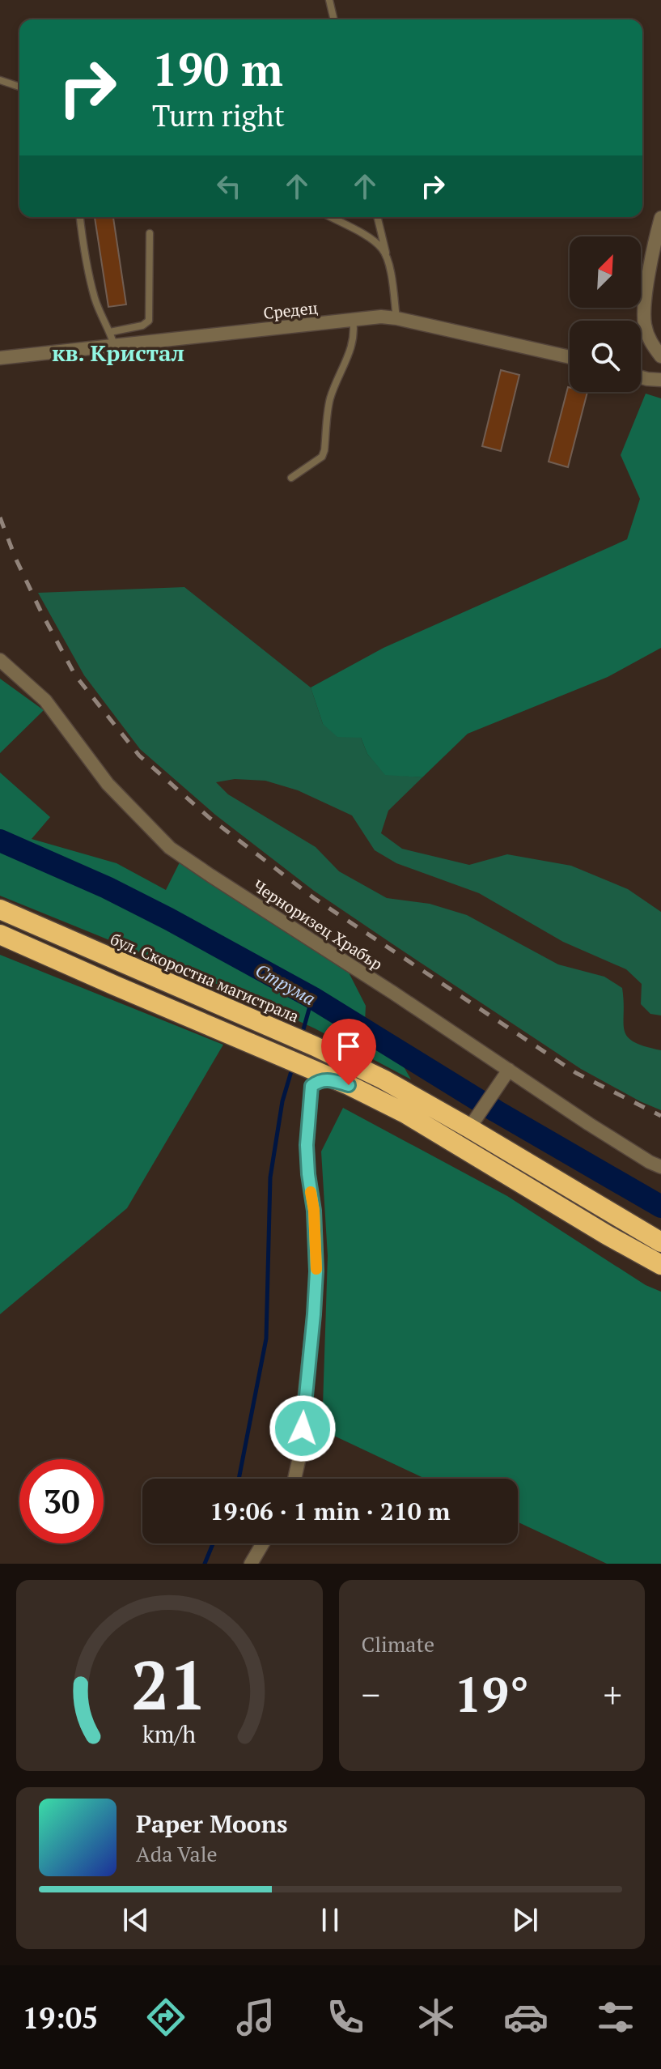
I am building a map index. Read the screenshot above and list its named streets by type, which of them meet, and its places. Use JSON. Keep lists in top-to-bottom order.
{
  "streets": {
    "highway": ["бул. Скоростна магистрала"],
    "street": ["Средец", "Черноризец Храбър"]
  },
  "districts": ["кв. Кристал"],
  "water": ["Струма"],
  "north": "top right",
  "page": {
    "turn": ["190 m", "Turn right"],
    "limit": "30",
    "trip": "19:06 · 1 min · 210 m",
    "tile": "Climate",
    "heat": ["−", "19°", "+"],
    "song": ["Paper Moons", "Ada Vale"],
    "tabs": "19:05",
    "gauge": ["21", "km/h"]
  }
}
